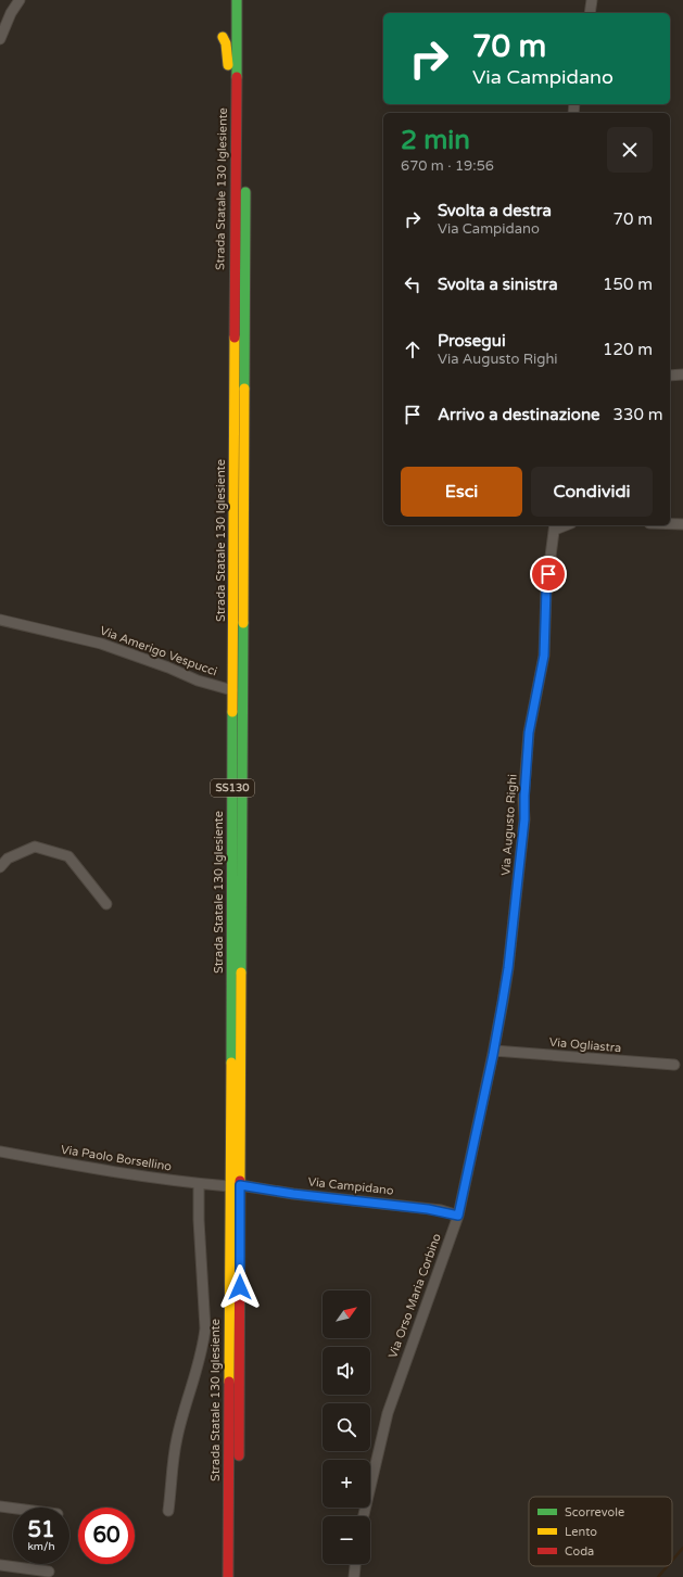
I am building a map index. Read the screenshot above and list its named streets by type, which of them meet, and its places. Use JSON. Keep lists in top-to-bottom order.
{
  "streets": {
    "main road": ["Strada Statale 130 Iglesiente", "SS130"],
    "street": [
      "Via Amerigo Vespucci",
      "Via Augusto Righi",
      "Via Ogliastra",
      "Via Paolo Borsellino",
      "Via Campidano",
      "Via Orso Maria Corbino"
    ]
  },
  "crossings": [
    ["Strada Statale 130 Iglesiente", "Via Amerigo Vespucci"],
    ["Strada Statale 130 Iglesiente", "Via Paolo Borsellino"],
    ["Strada Statale 130 Iglesiente", "Via Campidano"],
    ["Via Augusto Righi", "Via Ogliastra"],
    ["Via Augusto Righi", "Via Orso Maria Corbino"],
    ["Via Ogliastra", "Via Orso Maria Corbino"],
    ["Via Campidano", "Via Orso Maria Corbino"]
  ],
  "legend": ["Scorrevole", "Lento", "Coda"],
  "north": "top right",
  "page": {
    "turn": ["70 m", "Via Campidano"],
    "heading": ["2 min", "670 m · 19:56"],
    "list": [
      {
        "name": "Svolta a destra",
        "note": "Via Campidano",
        "value": "70 m"
      },
      {
        "name": "Svolta a sinistra",
        "value": "150 m"
      },
      {
        "name": "Prosegui",
        "note": "Via Augusto Righi",
        "value": "120 m"
      },
      {
        "name": "Arrivo a destinazione",
        "value": "330 m"
      }
    ],
    "buttons": ["Esci", "Condividi"],
    "map_buttons": ["+", "−"],
    "speed": "51 km/h",
    "limit": "60"
  }
}
